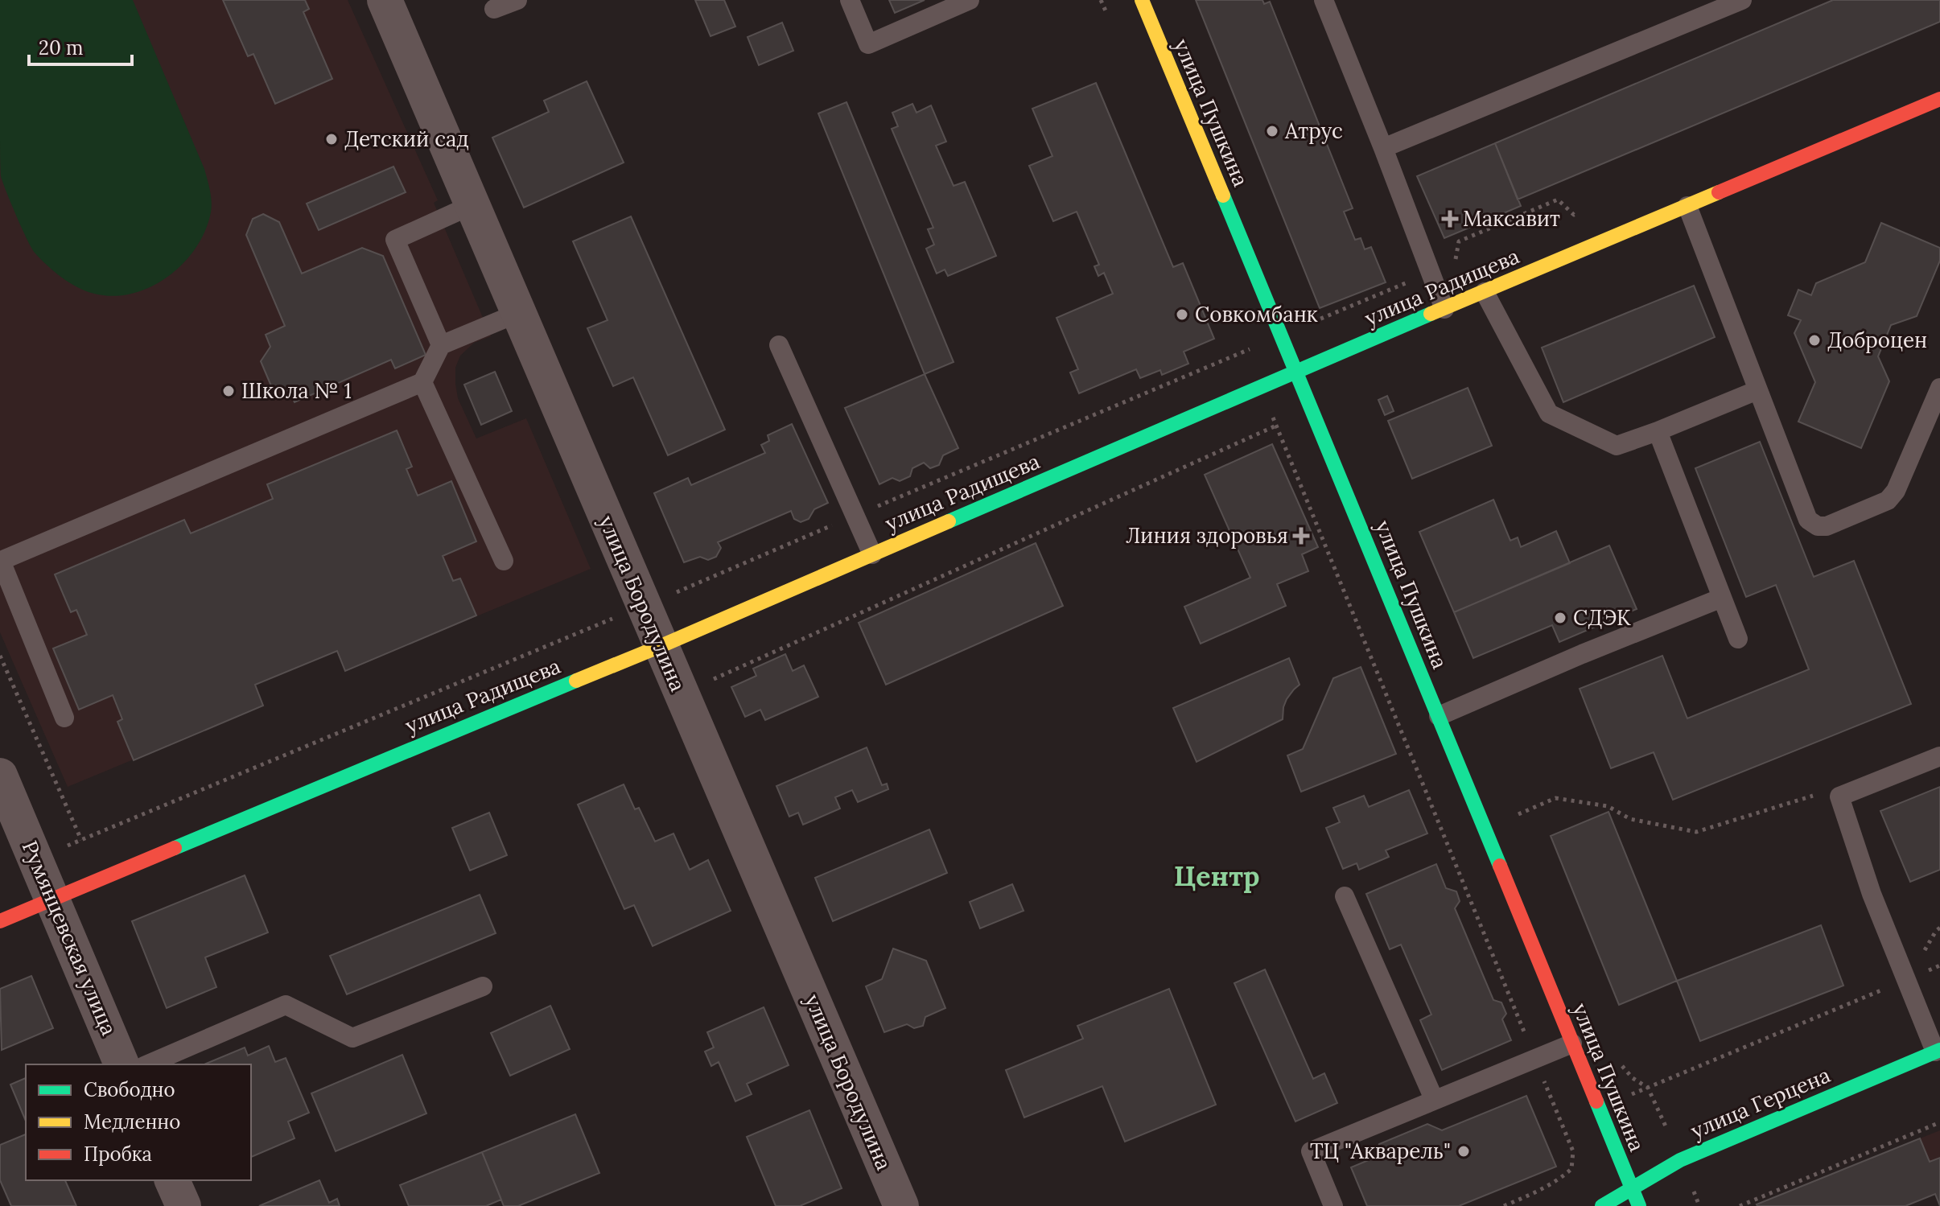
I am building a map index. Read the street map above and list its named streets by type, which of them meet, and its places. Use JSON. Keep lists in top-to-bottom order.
{
  "streets": {
    "street": [
      "улица Пушкина",
      "улица Радищева",
      "улица Бородулина",
      "Румянцевская улица",
      "улица Герцена"
    ]
  },
  "crossings": [
    ["улица Пушкина", "улица Радищева"],
    ["улица Пушкина", "улица Герцена"],
    ["улица Радищева", "улица Бородулина"],
    ["улица Радищева", "Румянцевская улица"]
  ],
  "districts": ["Центр"],
  "places": {
    "other": [
      "Атрус",
      "Детский сад",
      "Совкомбанк",
      "Доброцен",
      "Школа № 1",
      "СДЭК",
      "ТЦ \"Акварель\""
    ],
    "health": ["Максавит", "Линия здоровья"]
  },
  "legend": ["Свободно", "Медленно", "Пробка"],
  "scale_bar": "20 m"
}
